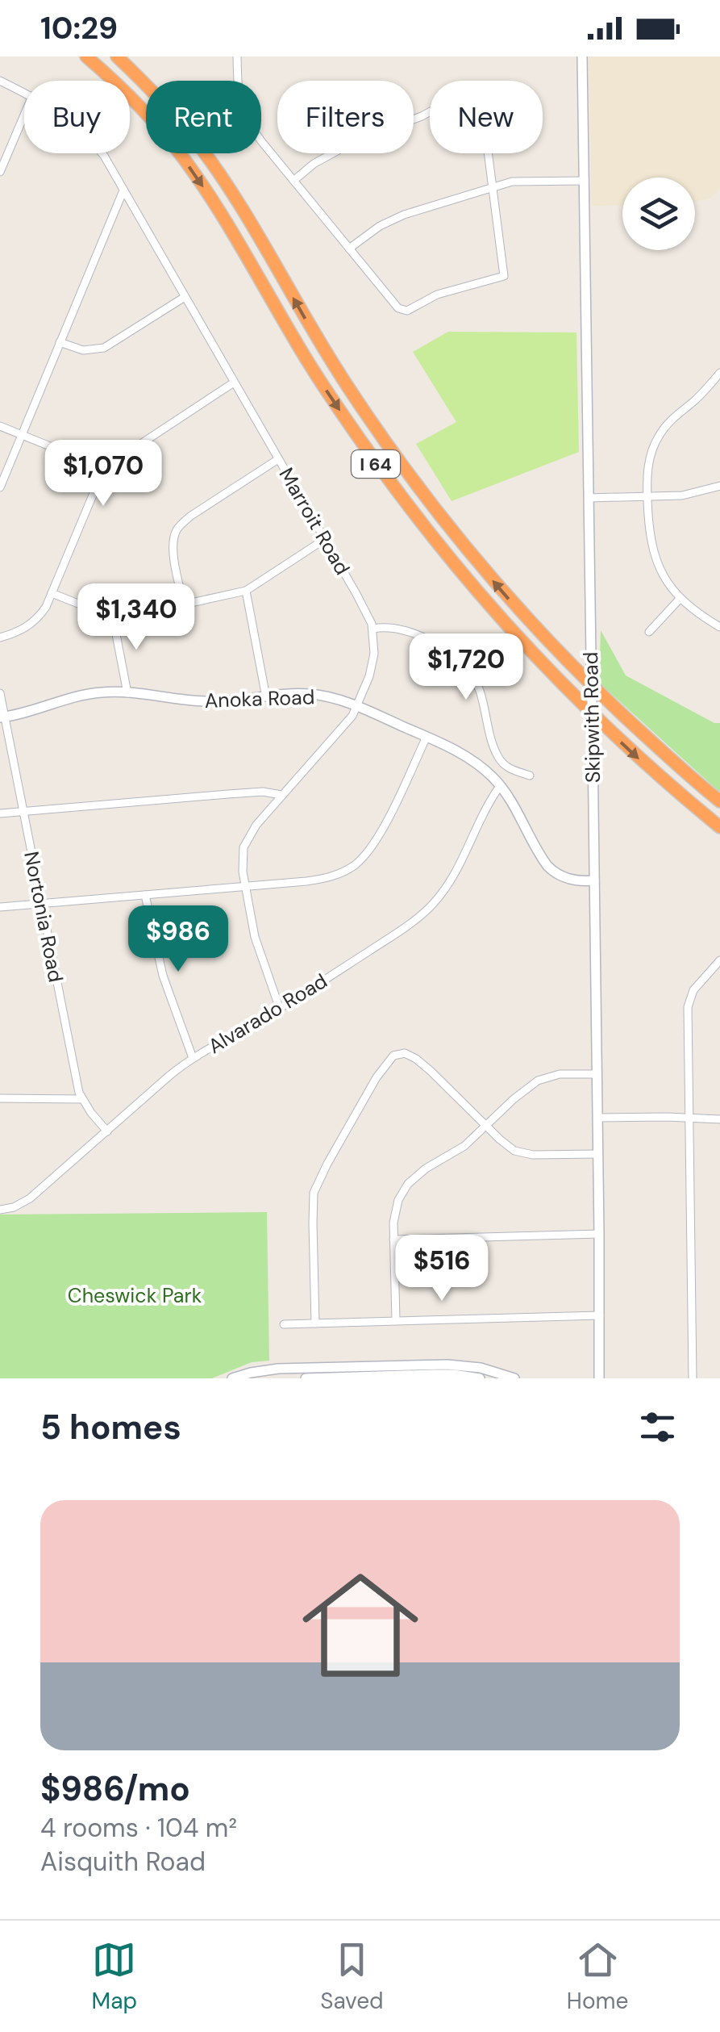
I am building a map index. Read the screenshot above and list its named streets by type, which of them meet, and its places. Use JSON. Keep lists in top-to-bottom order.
{
  "streets": {
    "highway": ["I 64"],
    "main road": ["Anoka Road", "Skipwith Road"],
    "street": ["Marroit Road", "Nortonia Road", "Alvarado Road"]
  },
  "crossings": [
    ["Marroit Road", "Anoka Road"],
    ["Marroit Road", "Alvarado Road"],
    ["Anoka Road", "Skipwith Road"],
    ["Anoka Road", "Nortonia Road"],
    ["Anoka Road", "Alvarado Road"],
    ["Nortonia Road", "Alvarado Road"]
  ],
  "parks": ["Cheswick Park"],
  "page": {
    "status": "10:29",
    "chip": [
      "Buy",
      "Rent",
      "Filters",
      "New"
    ],
    "price": [
      "$1,070",
      "$1,340",
      "$1,720",
      "$986",
      "$516"
    ],
    "heading": "5 homes",
    "list": [
      {
        "name": "$986/mo",
        "note": "4 rooms · 104 m² · Aisquith Road"
      }
    ],
    "tabs": ["Map", "Saved", "Home"]
  }
}
